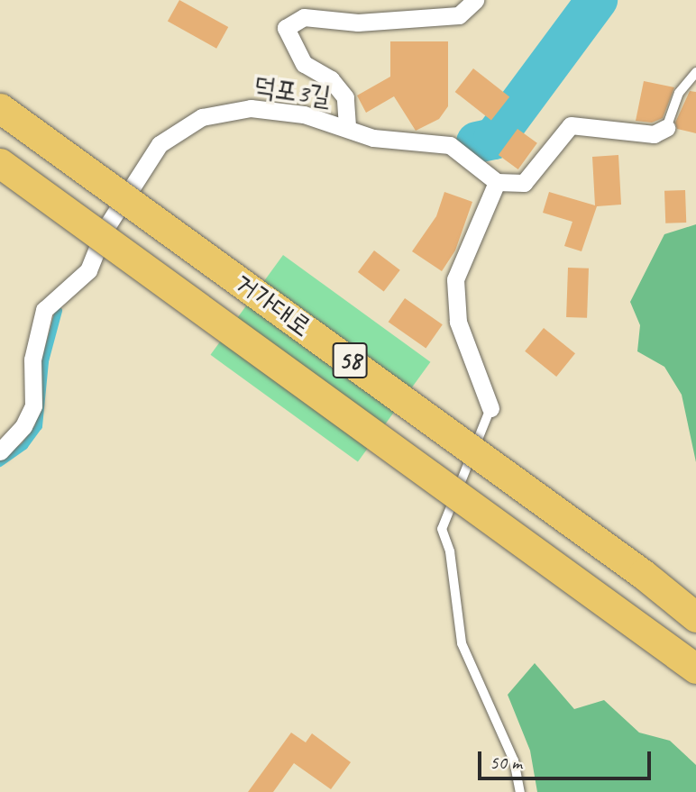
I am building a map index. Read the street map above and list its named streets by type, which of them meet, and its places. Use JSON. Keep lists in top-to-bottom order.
{
  "streets": {
    "highway": ["거가대로", "58"],
    "street": ["덕포3길"]
  },
  "scale_bar": "50 m"
}
